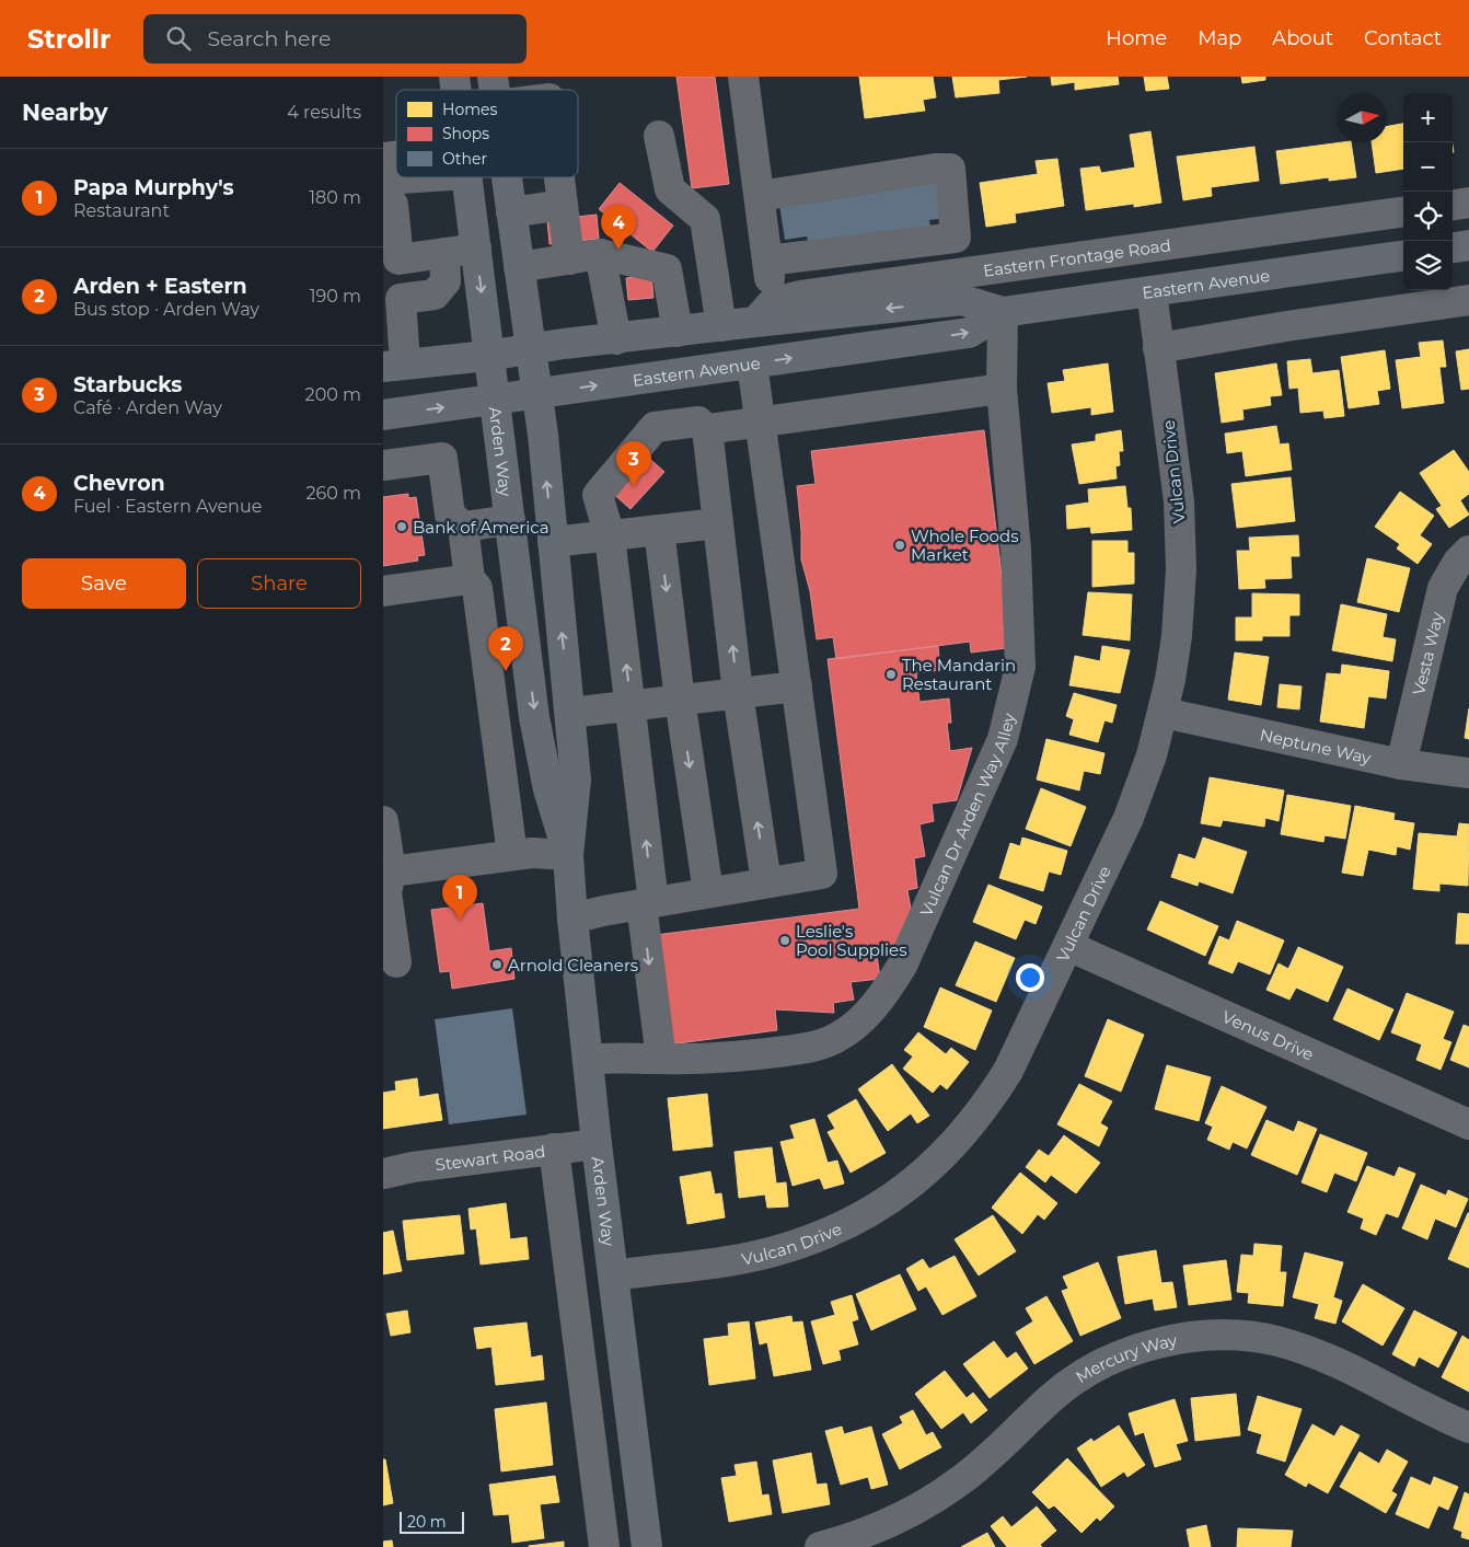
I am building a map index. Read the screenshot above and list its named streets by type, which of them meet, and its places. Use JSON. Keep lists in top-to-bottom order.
{
  "streets": {
    "main road": ["Eastern Avenue", "Arden Way"],
    "street": [
      "Eastern Frontage Road",
      "Vulcan Drive",
      "Vesta Way",
      "Neptune Way",
      "Vulcan Dr Arden Way Alley",
      "Venus Drive",
      "Stewart Road",
      "Mercury Way"
    ]
  },
  "crossings": [
    ["Eastern Frontage Road", "Eastern Avenue"],
    ["Eastern Avenue", "Arden Way"],
    ["Eastern Avenue", "Vulcan Drive"],
    ["Eastern Avenue", "Vulcan Dr Arden Way Alley"],
    ["Arden Way", "Vulcan Drive"],
    ["Arden Way", "Vulcan Dr Arden Way Alley"],
    ["Arden Way", "Stewart Road"],
    ["Vulcan Drive", "Neptune Way"],
    ["Vulcan Drive", "Venus Drive"],
    ["Vesta Way", "Neptune Way"]
  ],
  "places": [
    "Bank of America",
    "Whole Foods Market",
    "The Mandarin Restaurant",
    "Leslie's Pool Supplies",
    "Arnold Cleaners"
  ],
  "legend": ["Homes", "Shops", "Other"],
  "scale_bar": "20 m",
  "north": "right",
  "page": {
    "header": "Strollr",
    "search": "Search here",
    "nav": [
      "Home",
      "Map",
      "About",
      "Contact"
    ],
    "heading": ["Nearby", "4 results"],
    "map_buttons": ["+", "−"],
    "list": [
      {
        "mark": "1",
        "name": "Papa Murphy's",
        "note": "Restaurant",
        "value": "180 m"
      },
      {
        "mark": "2",
        "name": "Arden + Eastern",
        "note": "Bus stop · Arden Way",
        "value": "190 m"
      },
      {
        "mark": "3",
        "name": "Starbucks",
        "note": "Café · Arden Way",
        "value": "200 m"
      },
      {
        "mark": "4",
        "name": "Chevron",
        "note": "Fuel · Eastern Avenue",
        "value": "260 m"
      }
    ],
    "pins": [
      "4",
      "3",
      "2",
      "1"
    ],
    "buttons": ["Save", "Share"],
    "scale": "20 m"
  }
}
